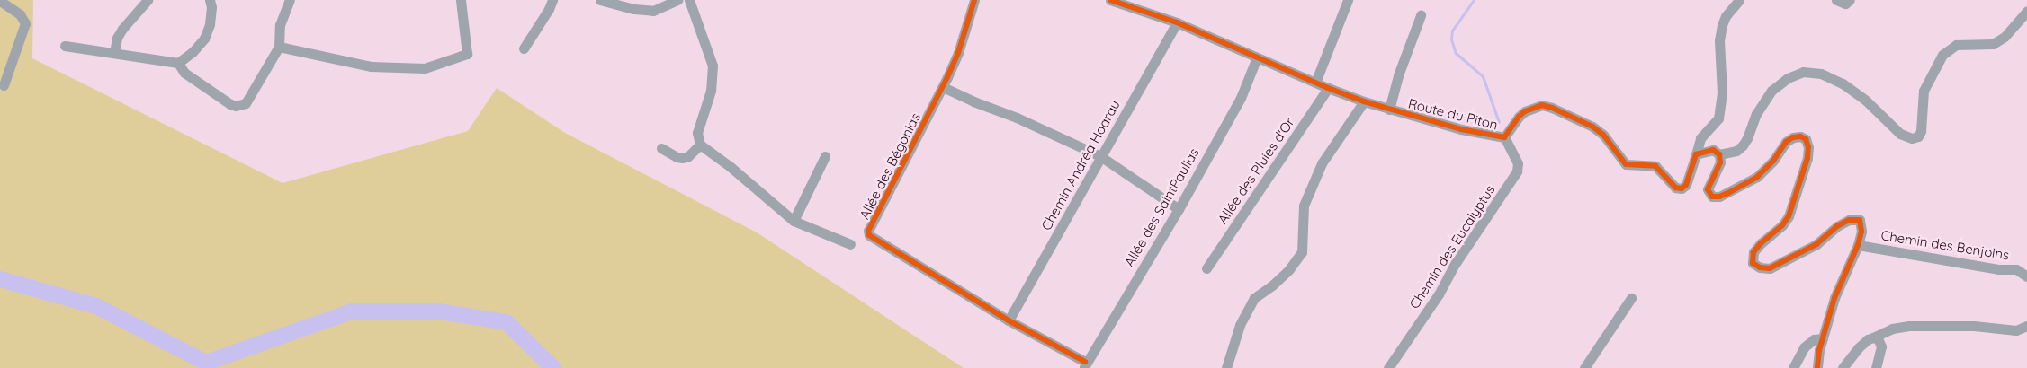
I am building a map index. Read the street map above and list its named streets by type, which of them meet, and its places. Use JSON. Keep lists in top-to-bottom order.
{
  "streets": {
    "street": [
      "Route du Piton",
      "Chemin Andréa Hoarau",
      "Allée des Bégonias",
      "Allée des Pluies d'Or",
      "Allée des SaintPaulias",
      "Chemin des Benjoins",
      "Chemin des Eucalyptus"
    ]
  },
  "crossings": [
    ["Route du Piton", "Chemin Andréa Hoarau"],
    ["Route du Piton", "Allée des Pluies d'Or"],
    ["Route du Piton", "Allée des SaintPaulias"],
    ["Route du Piton", "Chemin des Eucalyptus"],
    ["Chemin Andréa Hoarau", "Allée des Bégonias"],
    ["Allée des Bégonias", "Allée des SaintPaulias"]
  ]
}
